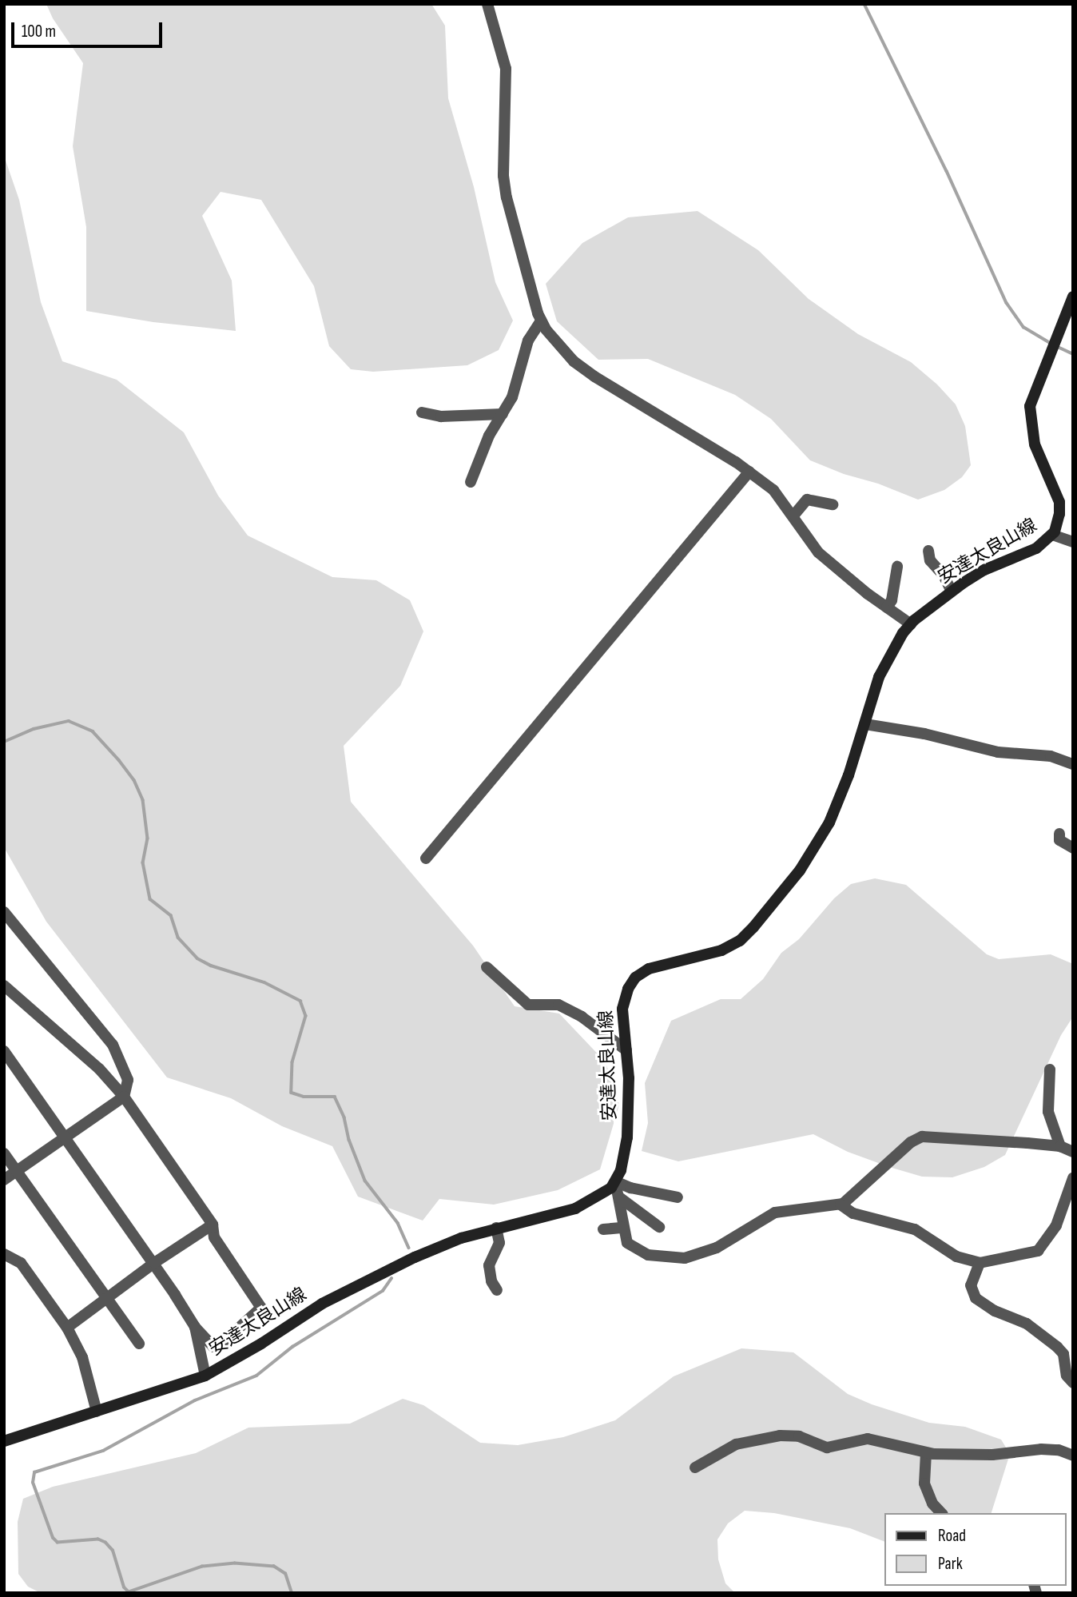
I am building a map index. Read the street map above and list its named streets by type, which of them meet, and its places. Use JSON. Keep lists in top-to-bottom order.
{
  "streets": {
    "main road": ["安達太良山線"]
  },
  "legend": ["Road", "Park"],
  "scale_bar": "100 m"
}
